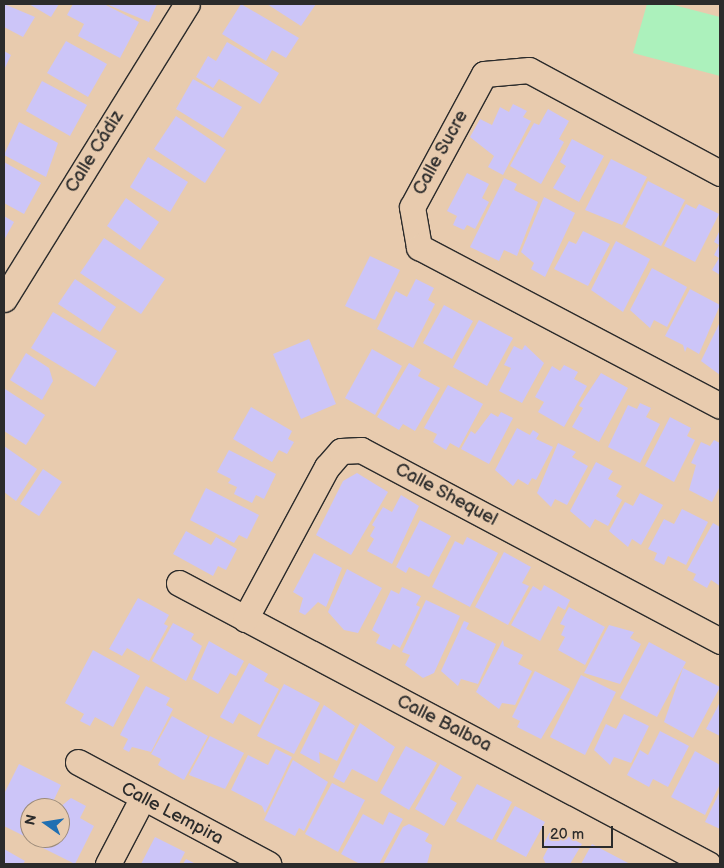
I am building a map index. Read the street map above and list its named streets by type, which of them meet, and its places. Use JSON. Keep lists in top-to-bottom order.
{
  "streets": {
    "street": [
      "Calle Cádiz",
      "Calle Sucre",
      "Calle Shequel",
      "Calle Balboa",
      "Calle Lempira"
    ]
  },
  "crossings": [
    ["Calle Shequel", "Calle Balboa"]
  ],
  "scale_bar": "20 m",
  "north": "left"
}
